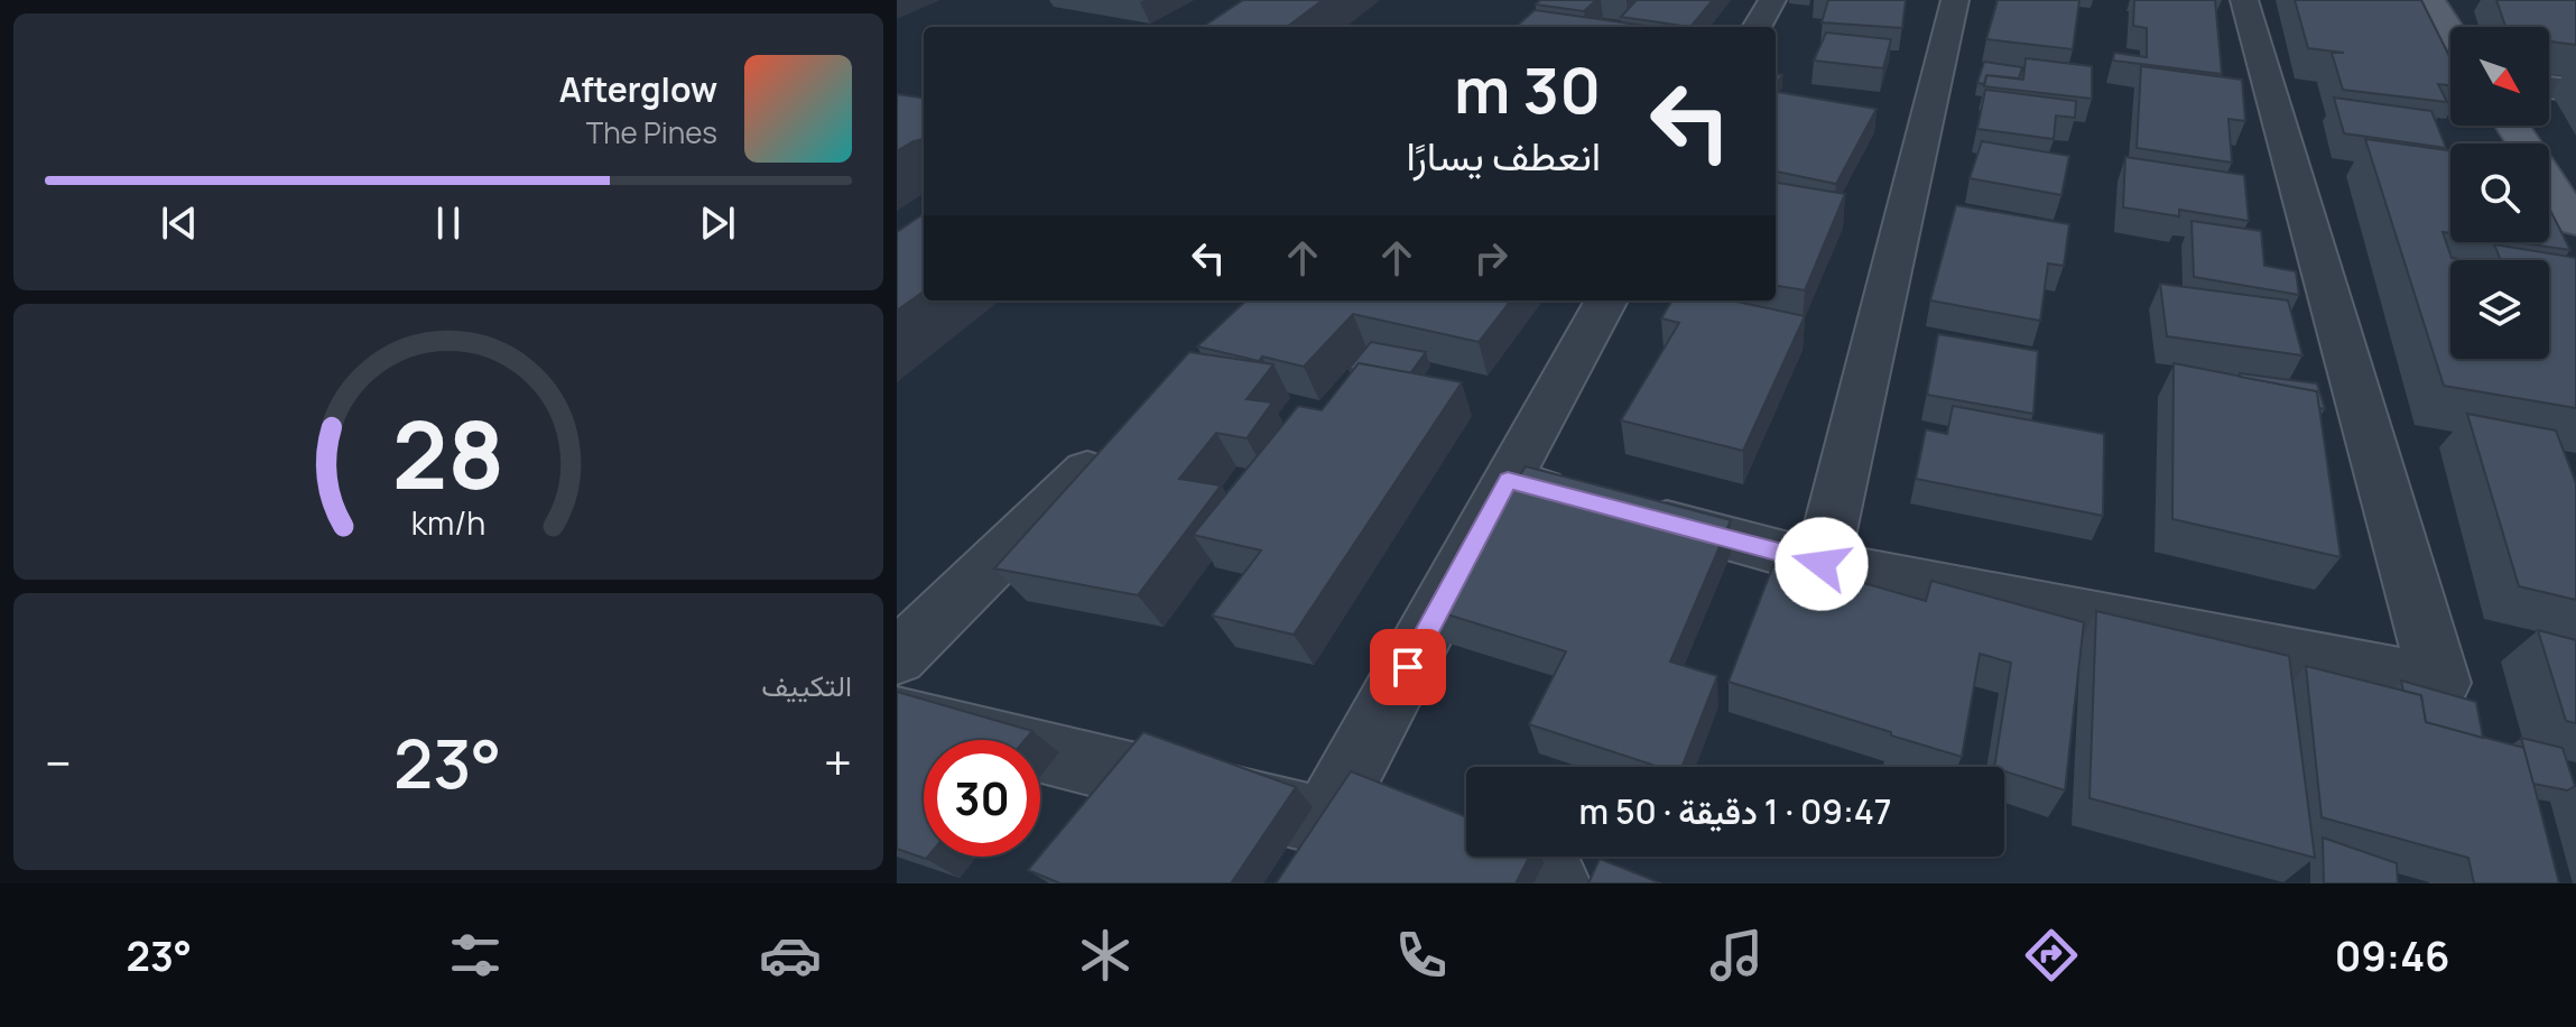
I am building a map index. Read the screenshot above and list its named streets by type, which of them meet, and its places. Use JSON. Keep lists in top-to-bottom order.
{
  "north": "bottom right",
  "page": {
    "turn": ["30 m", "انعطف يسارًا"],
    "song": ["Afterglow", "The Pines"],
    "tile": "التكييف",
    "heat": ["−", "23°", "+"],
    "limit": "30",
    "trip": "09:47 · 1 دقيقة · 50 m",
    "tabs": ["09:46", "23°"],
    "gauge": ["28", "km/h"]
  }
}
